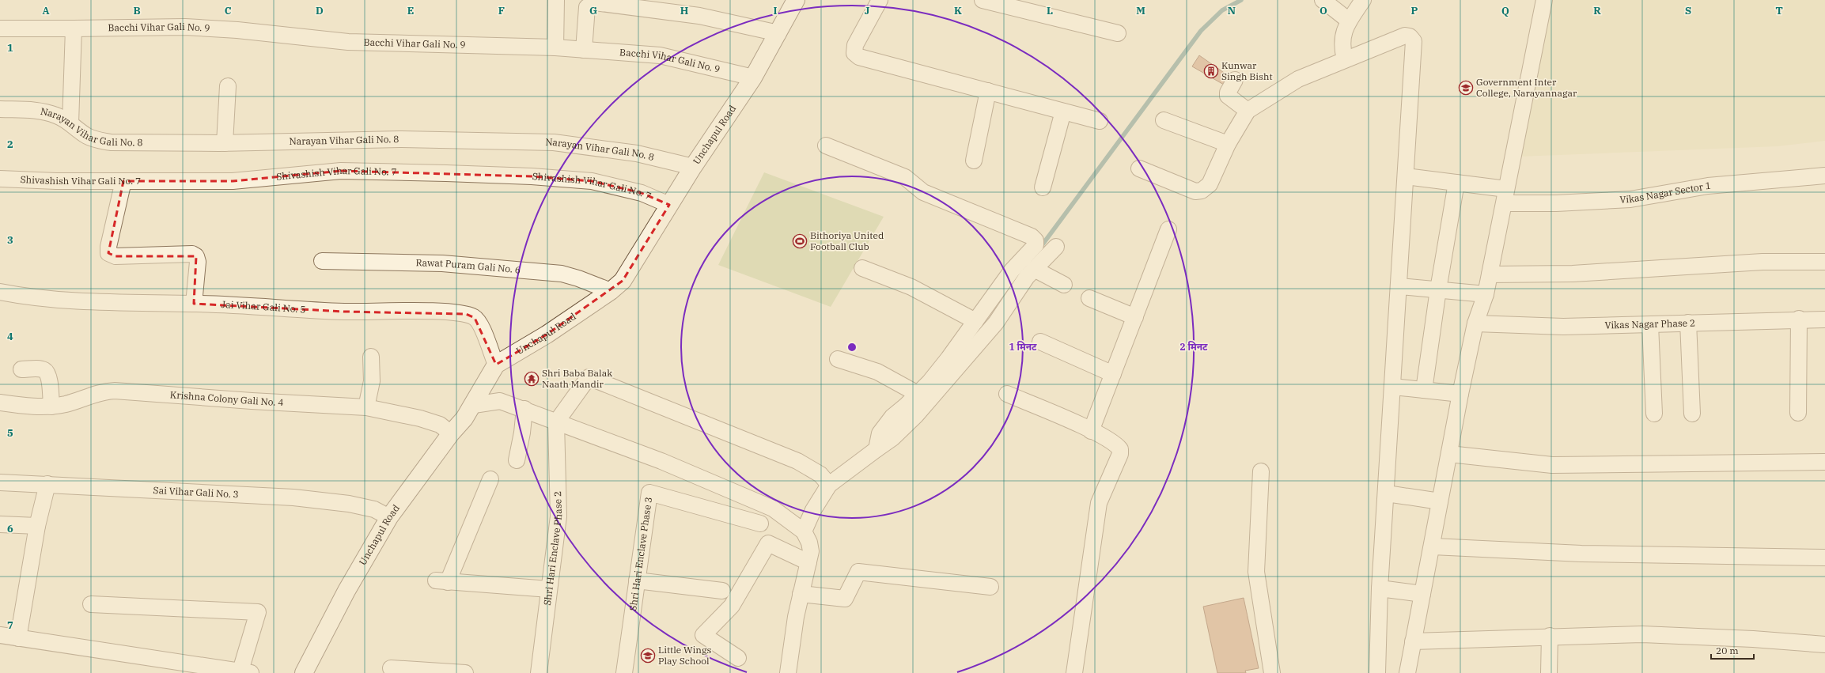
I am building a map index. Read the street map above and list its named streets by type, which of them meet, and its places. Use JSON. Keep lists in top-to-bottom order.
{
  "streets": {
    "street": [
      "Bacchi Vihar Gali No. 9",
      "Narayan Vihar Gali No. 8",
      "Unchapul Road",
      "Shivashish Vihar Gali No. 7",
      "Vikas Nagar Sector 1",
      "Rawat Puram Gali No. 6",
      "Jai Vihar Gali No. 5",
      "Vikas Nagar Phase 2",
      "Krishna Colony Gali No. 4",
      "Sai Vihar Gali No. 3",
      "Shri Hari Enclave Phase 2",
      "Shri Hari Enclave Phase 3"
    ]
  },
  "crossings": [
    ["Bacchi Vihar Gali No. 9", "Unchapul Road"],
    ["Narayan Vihar Gali No. 8", "Unchapul Road"],
    ["Unchapul Road", "Shivashish Vihar Gali No. 7"],
    ["Unchapul Road", "Rawat Puram Gali No. 6"],
    ["Unchapul Road", "Jai Vihar Gali No. 5"],
    ["Unchapul Road", "Krishna Colony Gali No. 4"],
    ["Unchapul Road", "Sai Vihar Gali No. 3"]
  ],
  "places": {
    "building": ["Kunwar Singh Bisht"],
    "school or university": ["Government Inter College, Narayannagar", "Little Wings Play School"],
    "sports": ["Bithoriya United Football Club"],
    "temple": ["Shri Baba Balak Naath Mandir"]
  },
  "scale_bar": "20 m",
  "grid": {
    "columns": [
      "A",
      "B",
      "C",
      "D",
      "E",
      "F",
      "G",
      "H",
      "I",
      "J",
      "K",
      "L",
      "M",
      "N",
      "O",
      "P",
      "Q",
      "R",
      "S",
      "T"
    ],
    "rows": [
      "1",
      "2",
      "3",
      "4",
      "5",
      "6",
      "7"
    ]
  },
  "rings": ["1 मिनट", "2 मिनट"]
}
